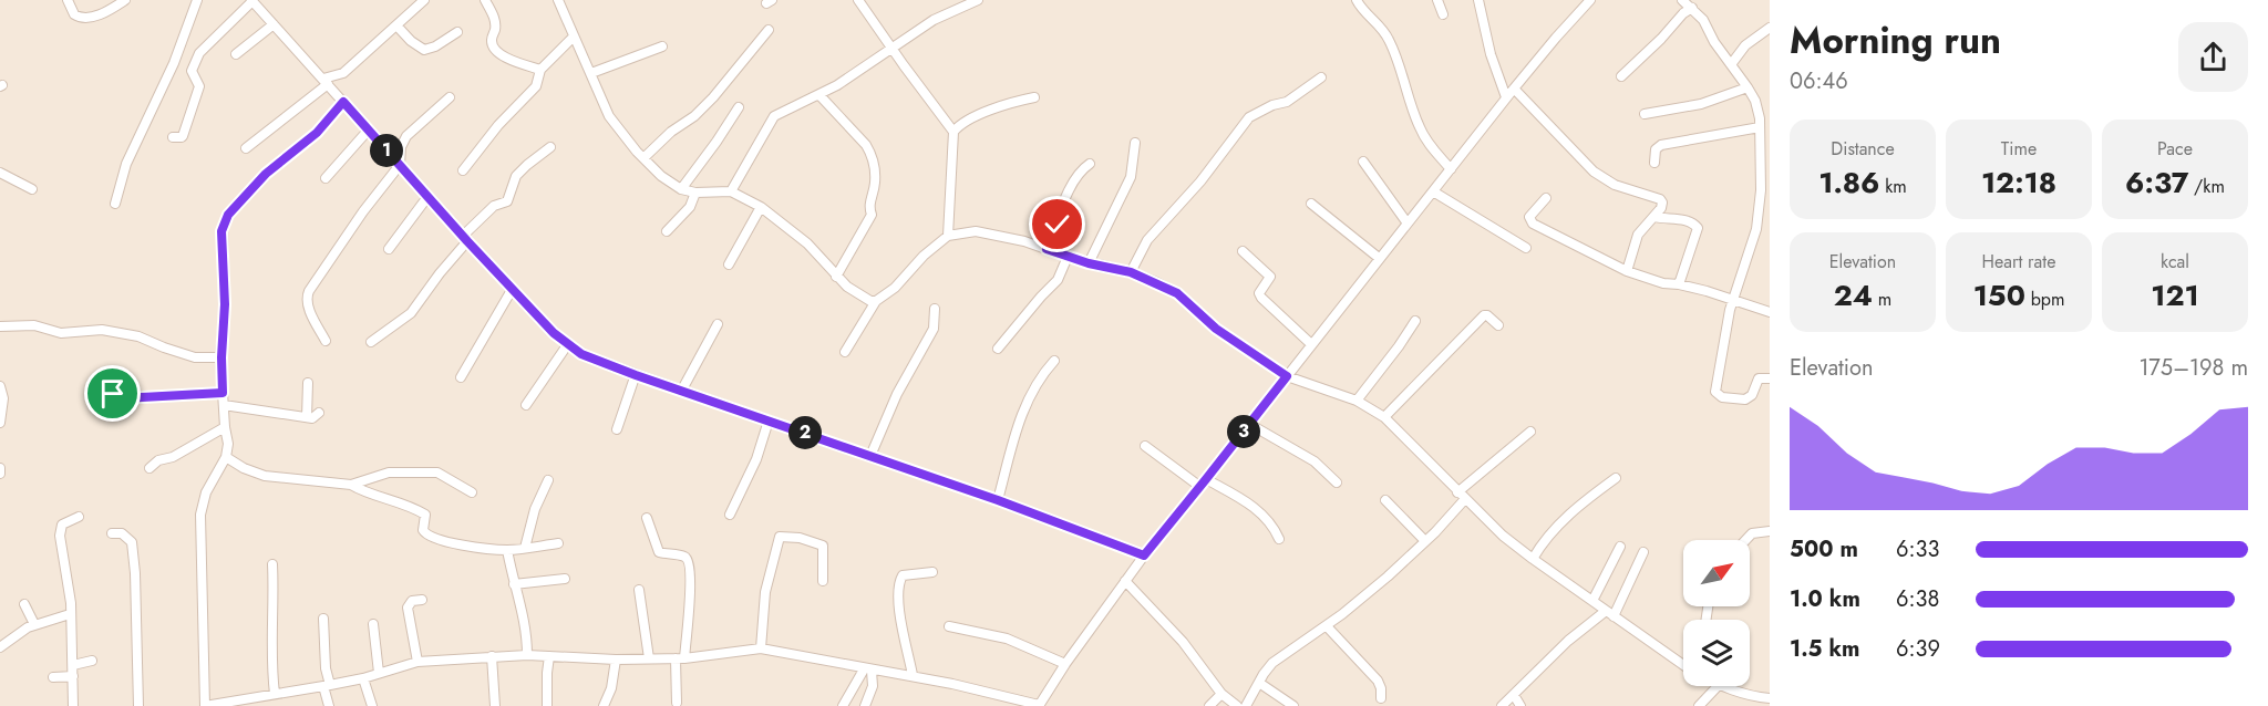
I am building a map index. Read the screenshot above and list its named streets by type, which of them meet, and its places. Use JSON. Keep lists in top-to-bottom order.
{
  "north": "top right",
  "page": {
    "heading": ["Morning run", "06:46"],
    "stats": [
      ["Distance", "1.86 km"],
      ["Time", "12:18"],
      ["Pace", "6:37 /km"],
      ["Elevation", "24 m"],
      ["Heart rate", "150 bpm"],
      ["kcal", "121"]
    ],
    "pins": ["1", "3", "2"],
    "chart": ["Elevation", "175–198 m"],
    "list": [
      {
        "name": "500 m",
        "note": "6:33"
      },
      {
        "name": "1.0 km",
        "note": "6:38"
      },
      {
        "name": "1.5 km",
        "note": "6:39"
      }
    ]
  }
}
